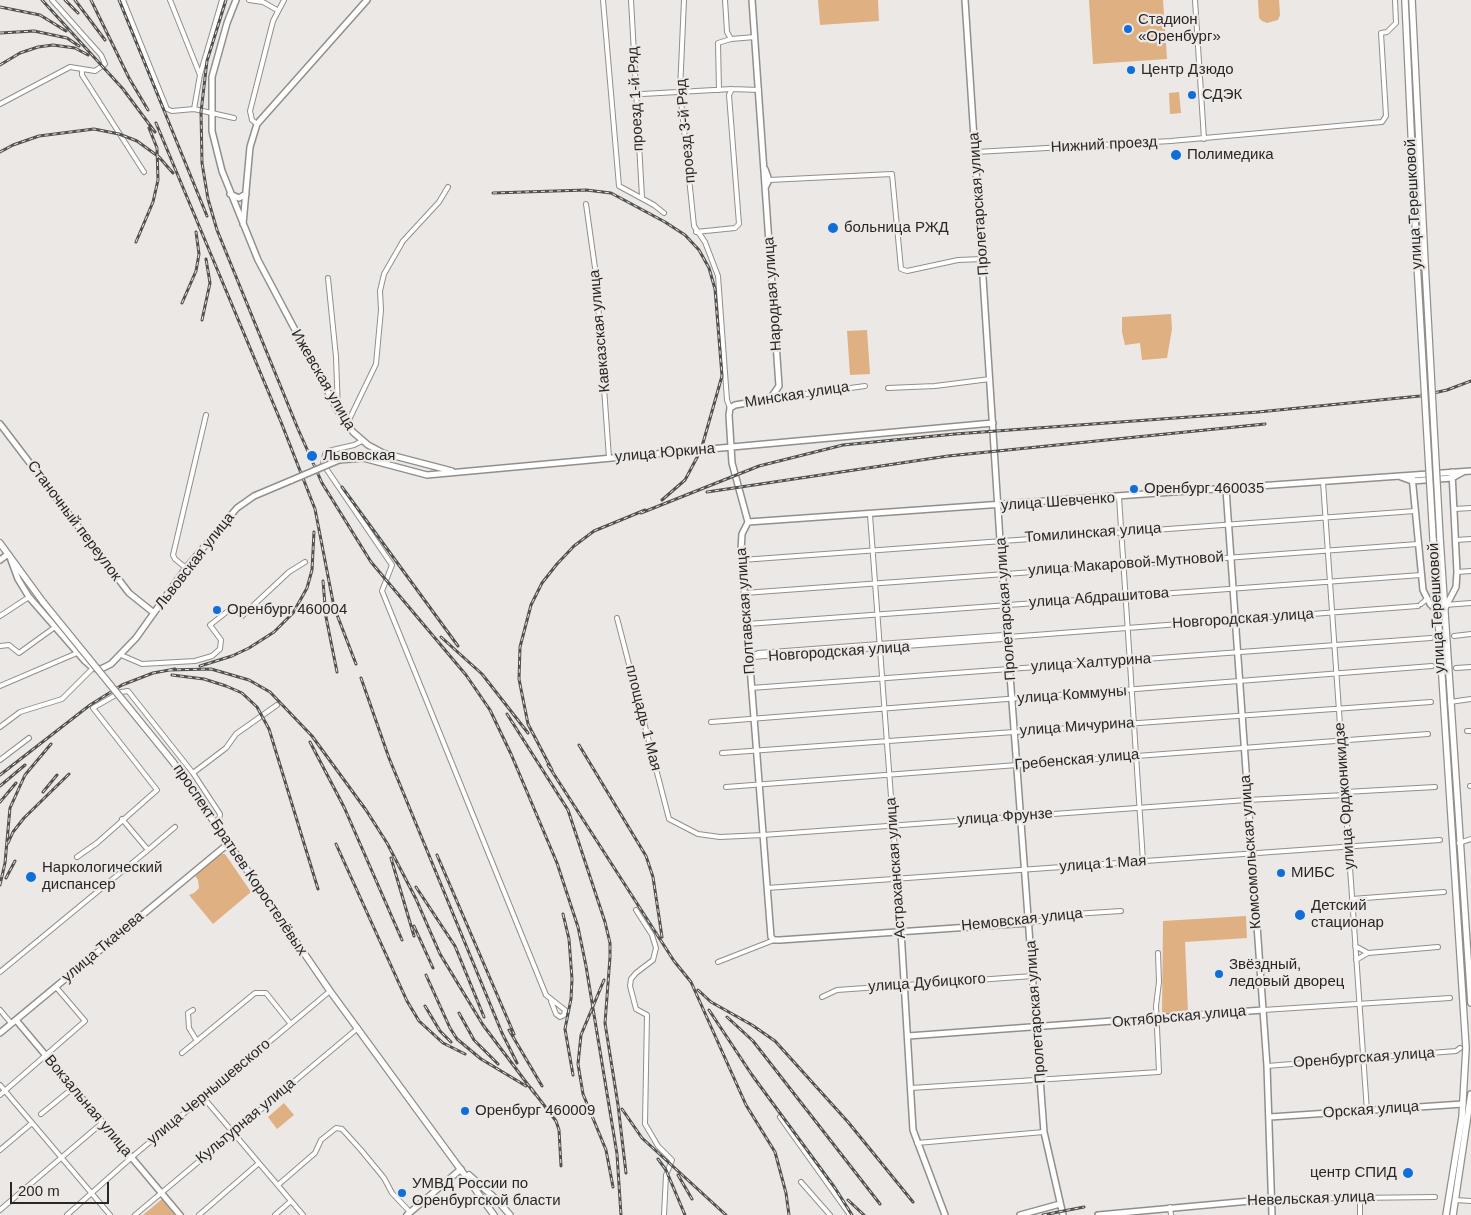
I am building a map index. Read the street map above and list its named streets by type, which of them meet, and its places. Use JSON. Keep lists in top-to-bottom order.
{
  "streets": {
    "main road": [
      "Пролетарская улица",
      "улица Терешковой",
      "Народная улица",
      "Ижевская улица",
      "Минская улица",
      "улица Юркина",
      "улица Шевченко",
      "Станочный переулок",
      "Львовская улица",
      "Полтавская улица",
      "Комсомольская улица",
      "проспект Братьев Коростелёвых",
      "Астраханская улица",
      "Немовская улица",
      "улица Ткачева",
      "Октябрьская улица",
      "Вокзальная улица",
      "Орская улица",
      "Невельская улица"
    ],
    "street": [
      "проезд 1-й Ряд",
      "проезд 3-й Ряд",
      "Нижний проезд",
      "Кавказская улица",
      "Томилинская улица",
      "улица Макаровой-Мутновой",
      "улица Абдрашитова",
      "Новгородская улица",
      "улица Халтурина",
      "улица Коммуны",
      "площадь 1 Мая",
      "улица Мичурина",
      "Гребенская улица",
      "улица Орджоникидзе",
      "улица Фрунзе",
      "улица 1 Мая",
      "улица Дубицкого",
      "Оренбургская улица",
      "улица Чернышевского",
      "Культурная улица"
    ]
  },
  "crossings": [
    ["Нижний проезд", "Пролетарская улица"],
    ["Пролетарская улица", "улица Юркина"],
    ["Пролетарская улица", "улица Шевченко"],
    ["Пролетарская улица", "Томилинская улица"],
    ["Пролетарская улица", "улица Макаровой-Мутновой"],
    ["Пролетарская улица", "улица Абдрашитова"],
    ["Пролетарская улица", "Новгородская улица"],
    ["Пролетарская улица", "улица Халтурина"],
    ["Пролетарская улица", "улица Коммуны"],
    ["Пролетарская улица", "улица Мичурина"],
    ["Пролетарская улица", "Гребенская улица"],
    ["Пролетарская улица", "улица Фрунзе"],
    ["Пролетарская улица", "улица 1 Мая"],
    ["Пролетарская улица", "Немовская улица"],
    ["Пролетарская улица", "улица Дубицкого"],
    ["Пролетарская улица", "Октябрьская улица"],
    ["улица Терешковой", "Орская улица"],
    ["Народная улица", "Минская улица"],
    ["Кавказская улица", "улица Юркина"],
    ["Ижевская улица", "улица Юркина"],
    ["улица Юркина", "Львовская улица"],
    ["улица Шевченко", "Полтавская улица"],
    ["улица Шевченко", "улица Орджоникидзе"],
    ["улица Шевченко", "Комсомольская улица"],
    ["улица Шевченко", "Астраханская улица"],
    ["Станочный переулок", "Львовская улица"],
    ["Томилинская улица", "Полтавская улица"],
    ["Томилинская улица", "улица Орджоникидзе"],
    ["Томилинская улица", "Комсомольская улица"],
    ["Томилинская улица", "Астраханская улица"],
    ["Львовская улица", "проспект Братьев Коростелёвых"],
    ["улица Макаровой-Мутновой", "Полтавская улица"],
    ["улица Макаровой-Мутновой", "улица Орджоникидзе"],
    ["улица Макаровой-Мутновой", "Комсомольская улица"],
    ["улица Макаровой-Мутновой", "Астраханская улица"],
    ["улица Абдрашитова", "Полтавская улица"],
    ["улица Абдрашитова", "улица Орджоникидзе"],
    ["улица Абдрашитова", "Комсомольская улица"],
    ["улица Абдрашитова", "Астраханская улица"],
    ["Полтавская улица", "Новгородская улица"],
    ["Полтавская улица", "улица Халтурина"],
    ["Полтавская улица", "улица Коммуны"],
    ["Полтавская улица", "улица Мичурина"],
    ["Полтавская улица", "Гребенская улица"],
    ["Полтавская улица", "улица Фрунзе"],
    ["Полтавская улица", "улица 1 Мая"],
    ["Полтавская улица", "Немовская улица"],
    ["Новгородская улица", "улица Орджоникидзе"],
    ["Новгородская улица", "Комсомольская улица"],
    ["Новгородская улица", "Астраханская улица"],
    ["улица Халтурина", "улица Орджоникидзе"],
    ["улица Халтурина", "Комсомольская улица"],
    ["улица Халтурина", "Астраханская улица"],
    ["улица Коммуны", "улица Орджоникидзе"],
    ["улица Коммуны", "Комсомольская улица"],
    ["улица Коммуны", "Астраханская улица"],
    ["площадь 1 Мая", "улица Фрунзе"],
    ["улица Мичурина", "улица Орджоникидзе"],
    ["улица Мичурина", "Комсомольская улица"],
    ["улица Мичурина", "Астраханская улица"],
    ["Гребенская улица", "улица Орджоникидзе"],
    ["Гребенская улица", "Комсомольская улица"],
    ["Гребенская улица", "Астраханская улица"],
    ["улица Орджоникидзе", "улица Фрунзе"],
    ["улица Орджоникидзе", "улица 1 Мая"],
    ["улица Орджоникидзе", "Октябрьская улица"],
    ["улица Орджоникидзе", "Оренбургская улица"],
    ["улица Орджоникидзе", "Орская улица"],
    ["улица Фрунзе", "Комсомольская улица"],
    ["улица Фрунзе", "Астраханская улица"],
    ["Комсомольская улица", "улица 1 Мая"],
    ["Комсомольская улица", "Октябрьская улица"],
    ["Комсомольская улица", "Оренбургская улица"],
    ["Комсомольская улица", "Орская улица"],
    ["Комсомольская улица", "Невельская улица"],
    ["проспект Братьев Коростелёвых", "улица Ткачева"],
    ["проспект Братьев Коростелёвых", "улица Чернышевского"],
    ["проспект Братьев Коростелёвых", "Культурная улица"],
    ["улица 1 Мая", "Астраханская улица"],
    ["Астраханская улица", "Немовская улица"],
    ["Астраханская улица", "улица Дубицкого"],
    ["Астраханская улица", "Октябрьская улица"],
    ["улица Ткачева", "Вокзальная улица"],
    ["улица Чернышевского", "Вокзальная улица"],
    ["Вокзальная улица", "Культурная улица"]
  ],
  "places": [
    "Стадион «Оренбург»",
    "Центр Дзюдо",
    "СДЭК",
    "Полимедика",
    "больница РЖД",
    "Львовская",
    "Оренбург 460035",
    "Оренбург 460004",
    "МИБС",
    "Наркологический диспансер",
    "Детский стационар",
    "Звёздный, ледовый дворец",
    "Оренбург 460009",
    "центр СПИД",
    "УМВД России по Оренбургской бласти"
  ],
  "scale_bar": "200 m"
}
